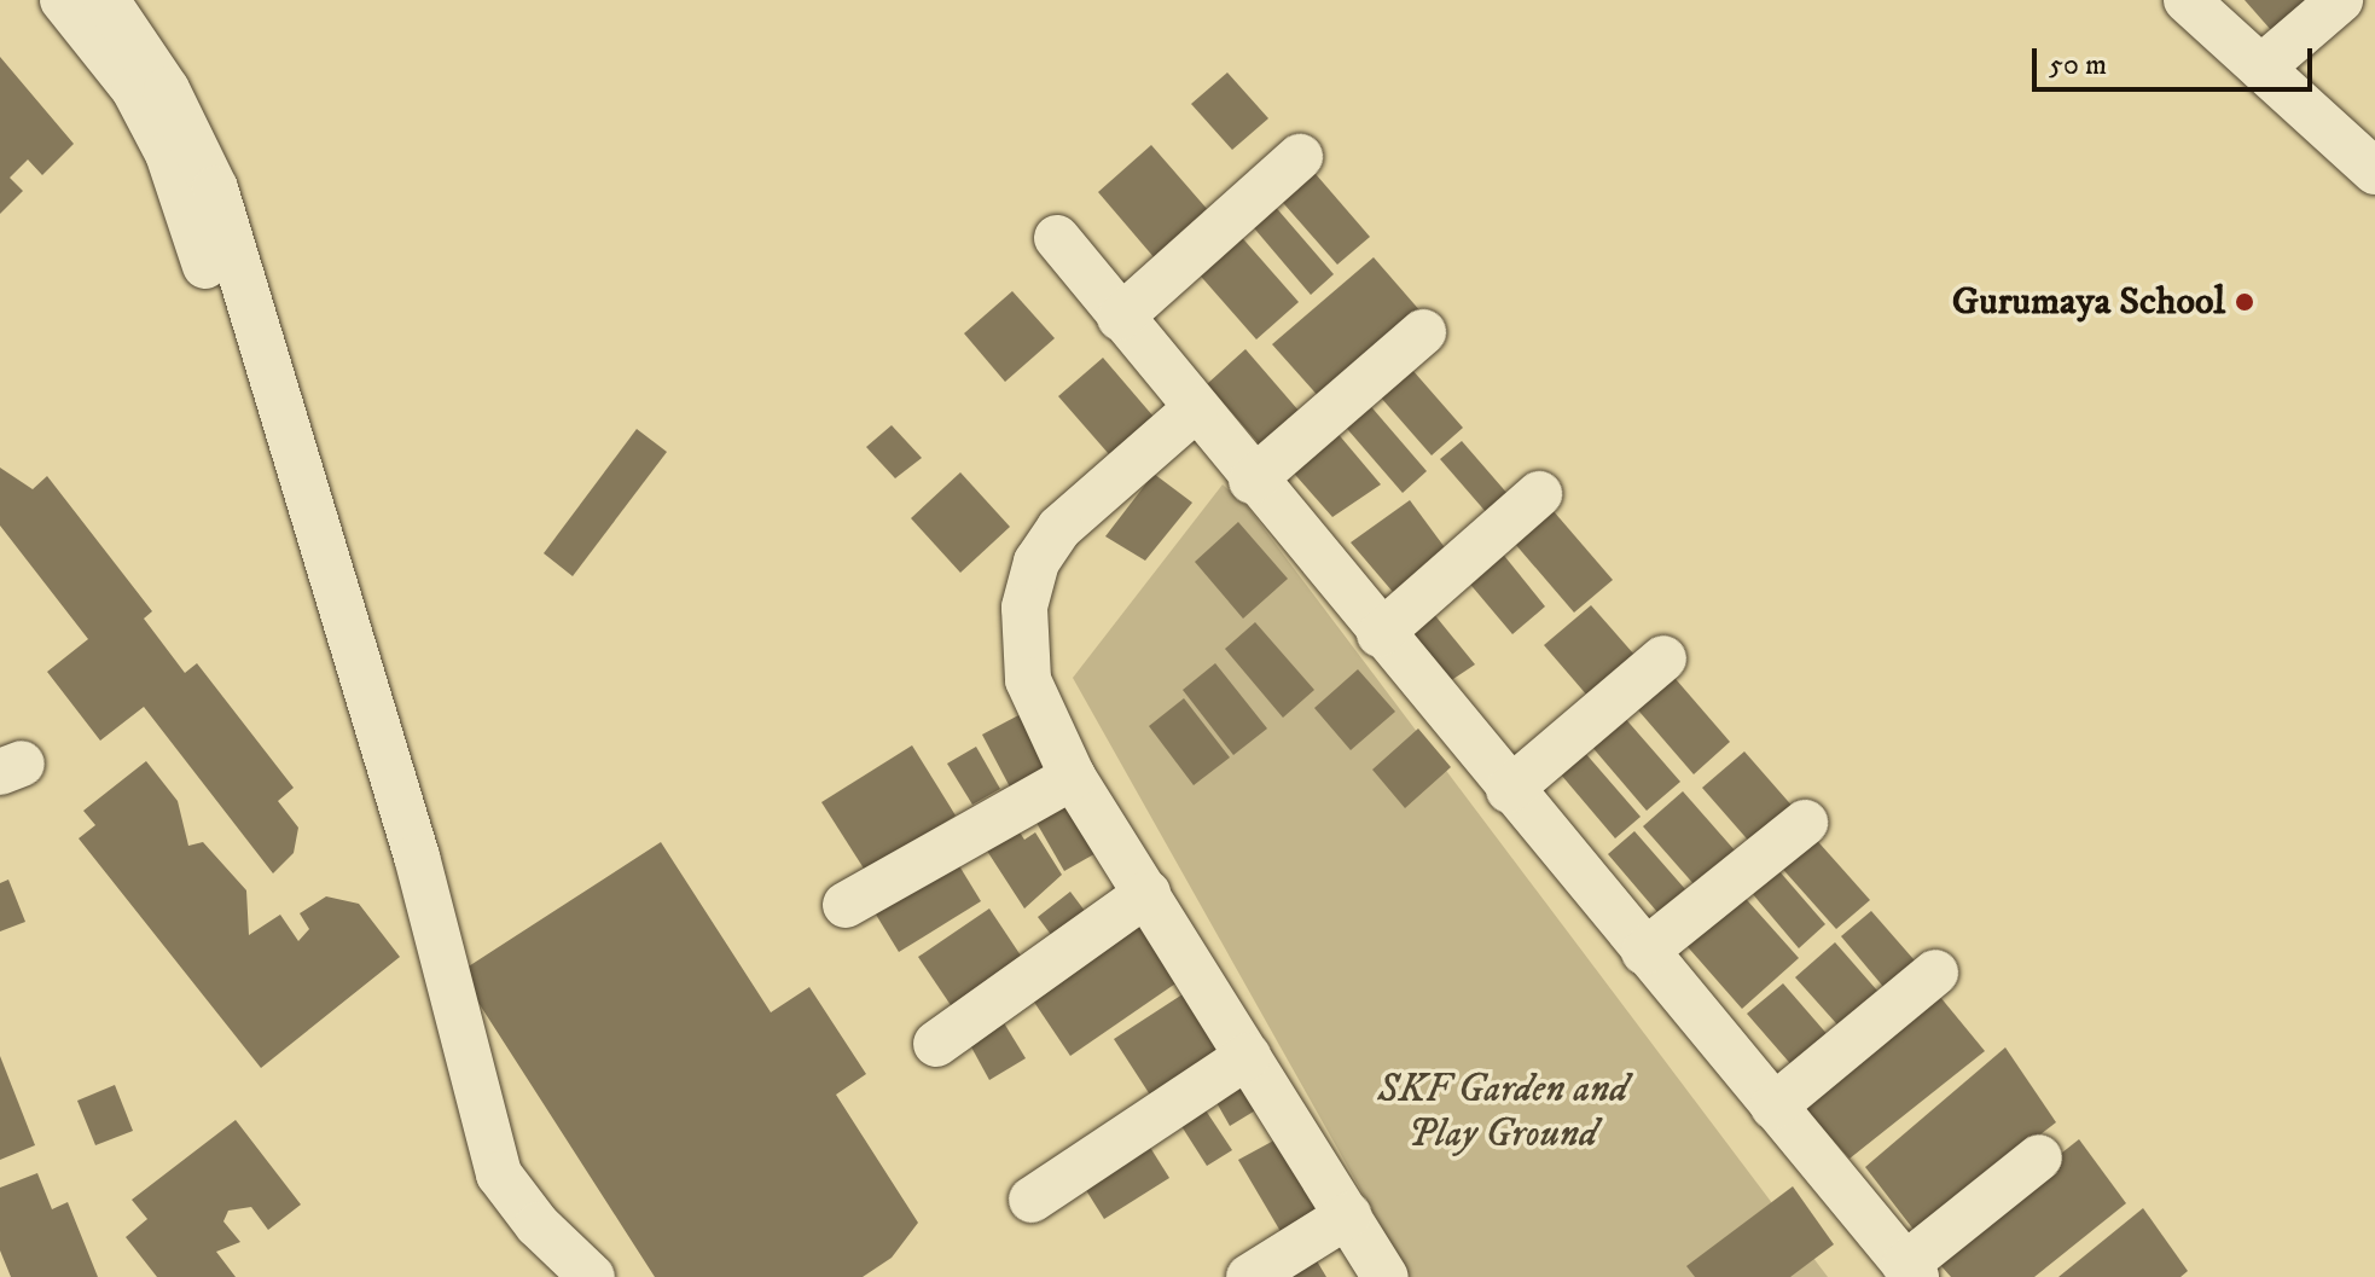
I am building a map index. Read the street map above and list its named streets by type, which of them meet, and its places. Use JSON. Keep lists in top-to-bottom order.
{
  "parks": ["SKF Garden and Play Ground"],
  "places": ["Gurumaya School"],
  "scale_bar": "50 m"
}
